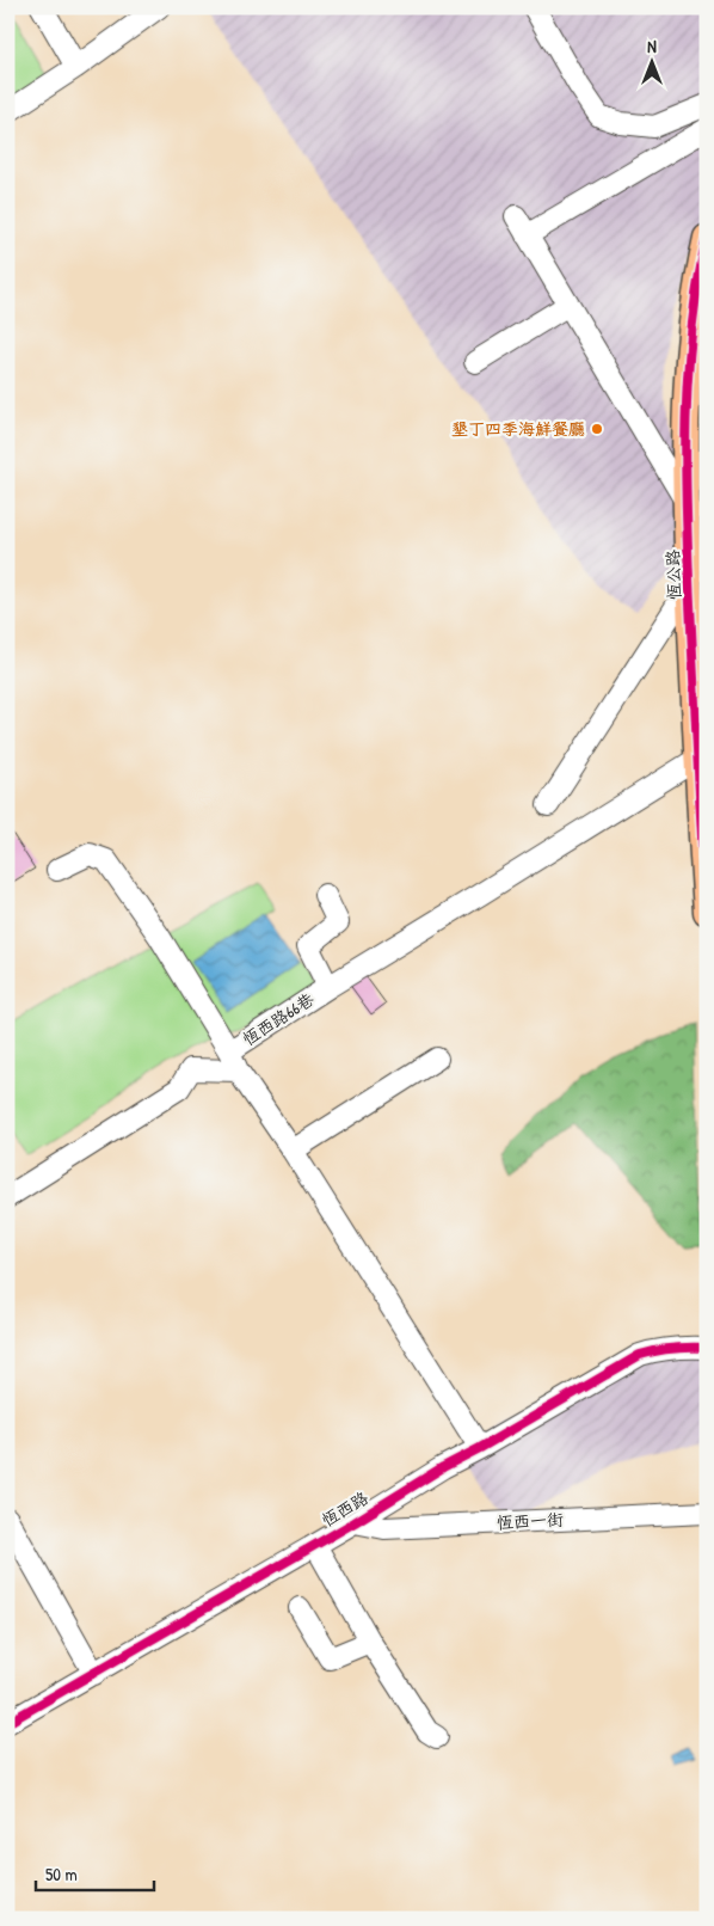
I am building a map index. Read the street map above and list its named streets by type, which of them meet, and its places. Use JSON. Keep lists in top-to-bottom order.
{
  "streets": {
    "main road": ["恆公路"],
    "street": ["恆西路66巷", "恆西路", "恆西一街"]
  },
  "crossings": [
    ["恆公路", "恆西路66巷"],
    ["恆西路66巷", "恆西路"],
    ["恆西路", "恆西一街"]
  ],
  "places": ["墾丁四季海鮮餐廳"],
  "scale_bar": "50 m",
  "north": "top"
}
